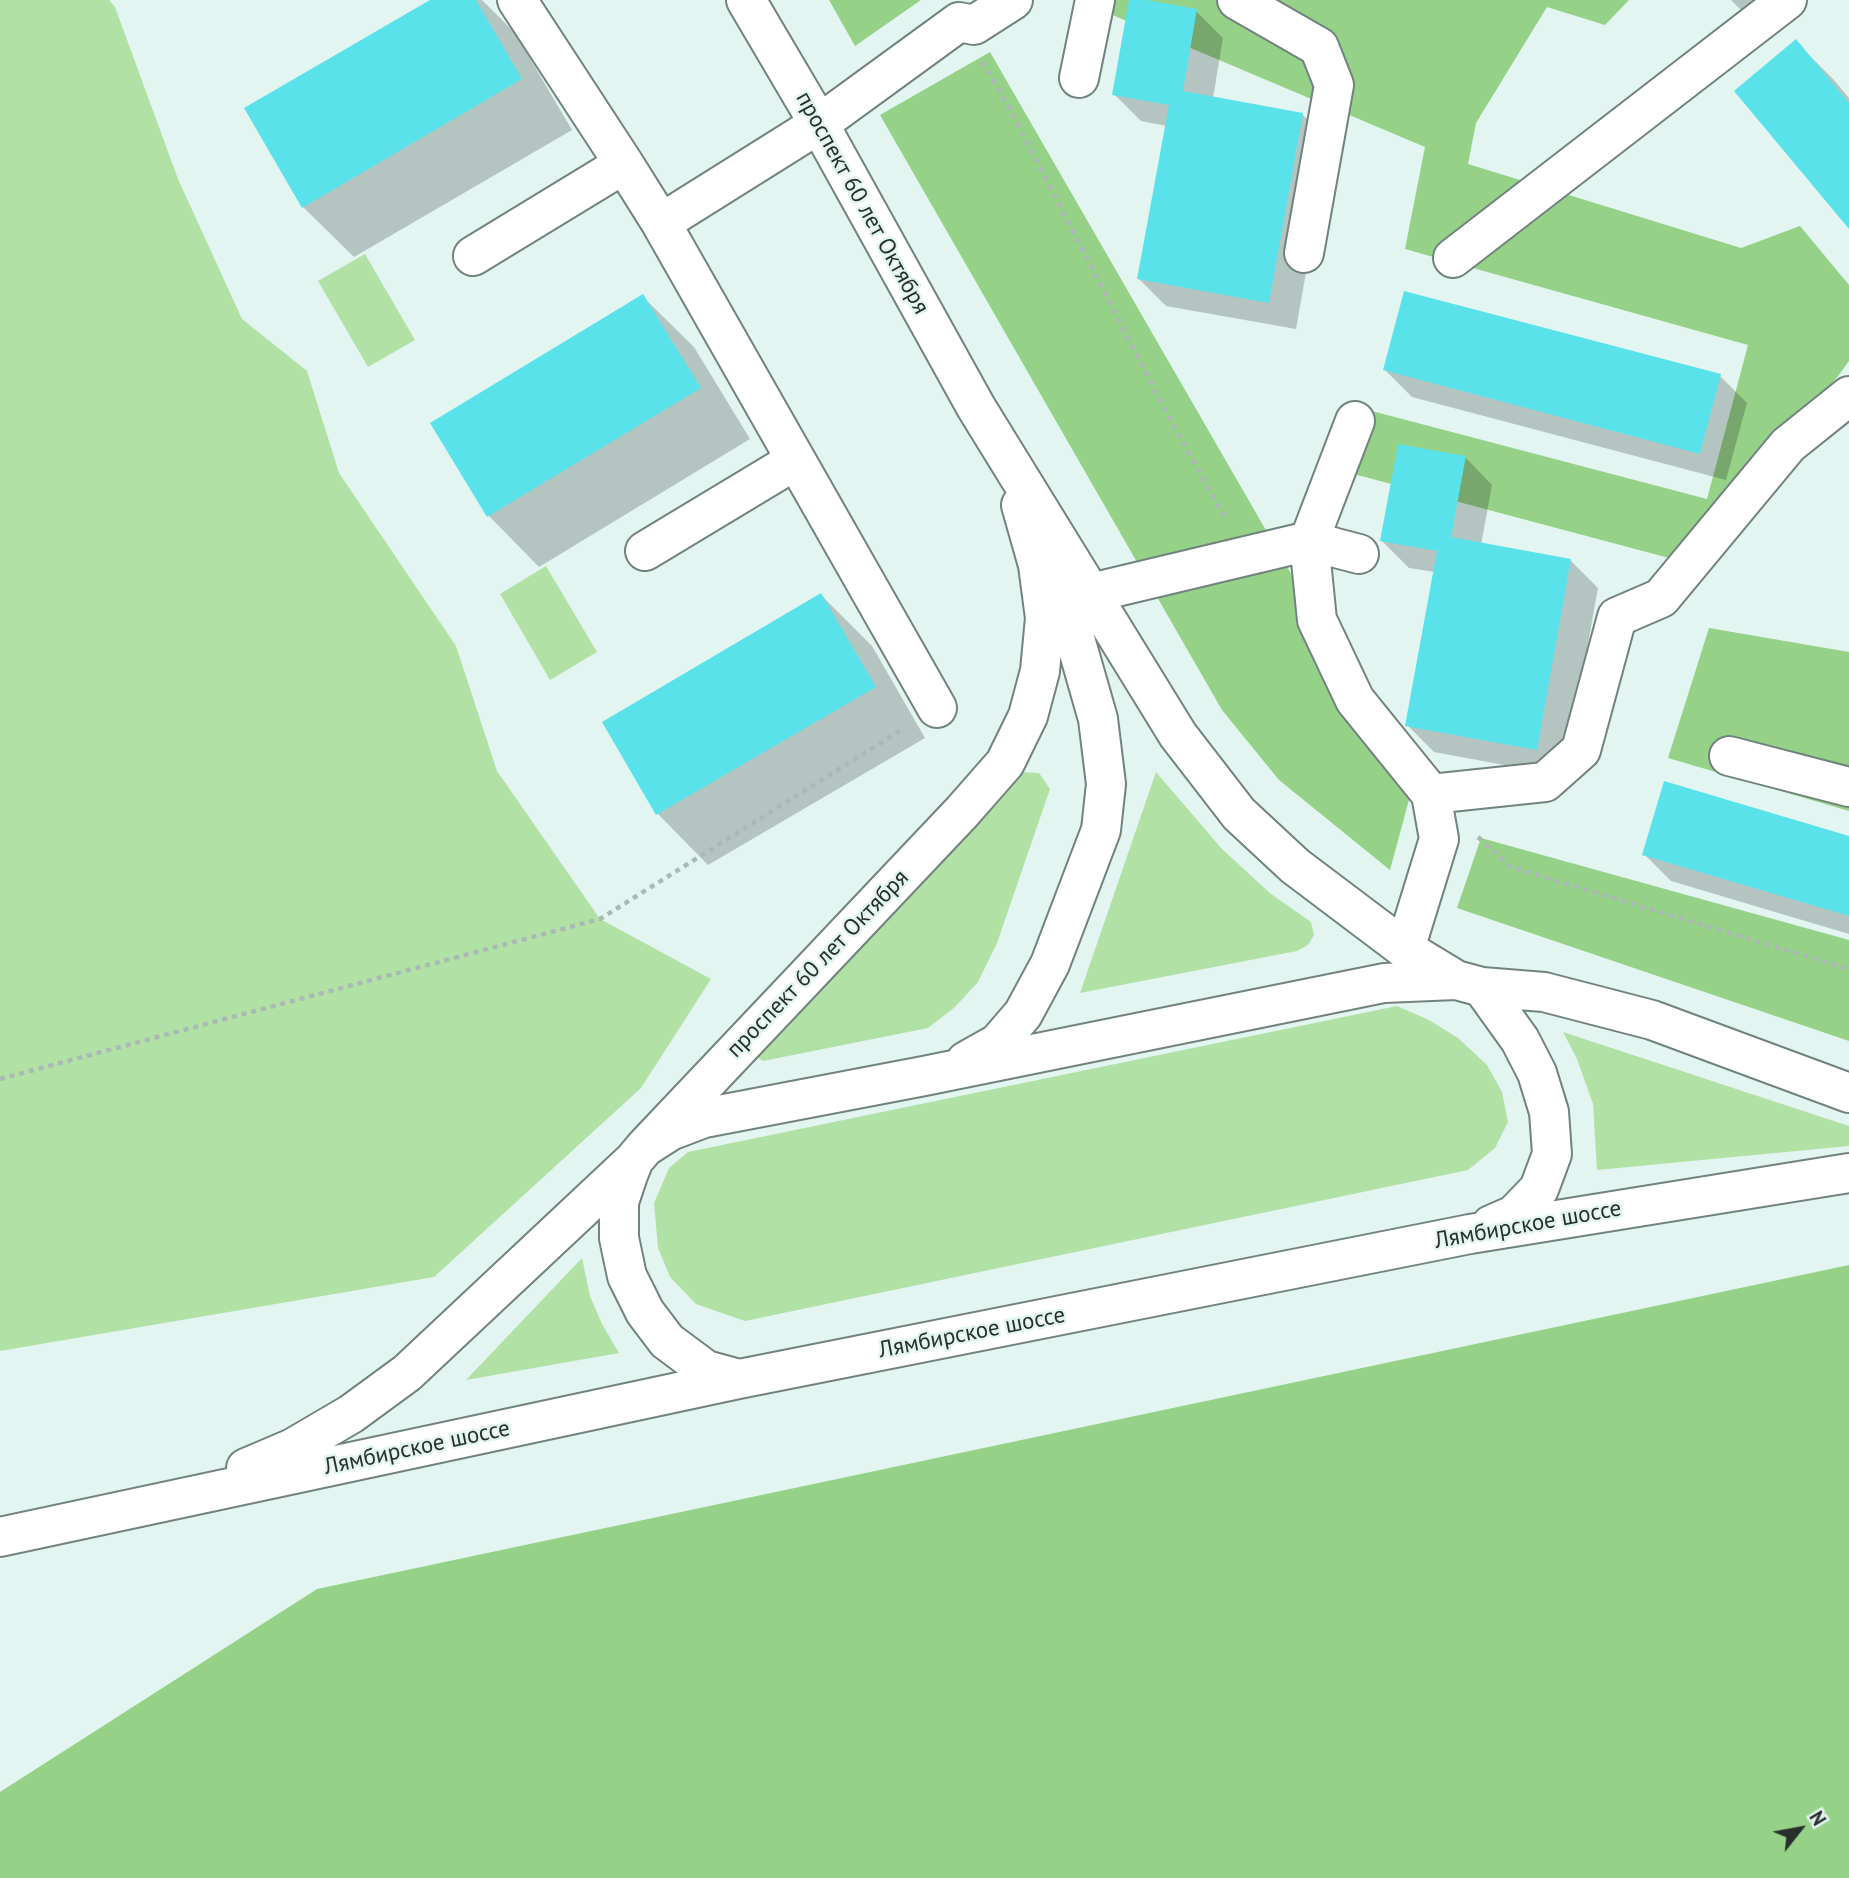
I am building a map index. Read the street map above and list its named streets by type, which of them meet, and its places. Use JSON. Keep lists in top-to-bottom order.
{
  "streets": {
    "main road": ["проспект 60 лет Октября", "Лямбирское шоссе"]
  },
  "crossings": [
    ["проспект 60 лет Октября", "Лямбирское шоссе"]
  ],
  "north": "top right"
}
